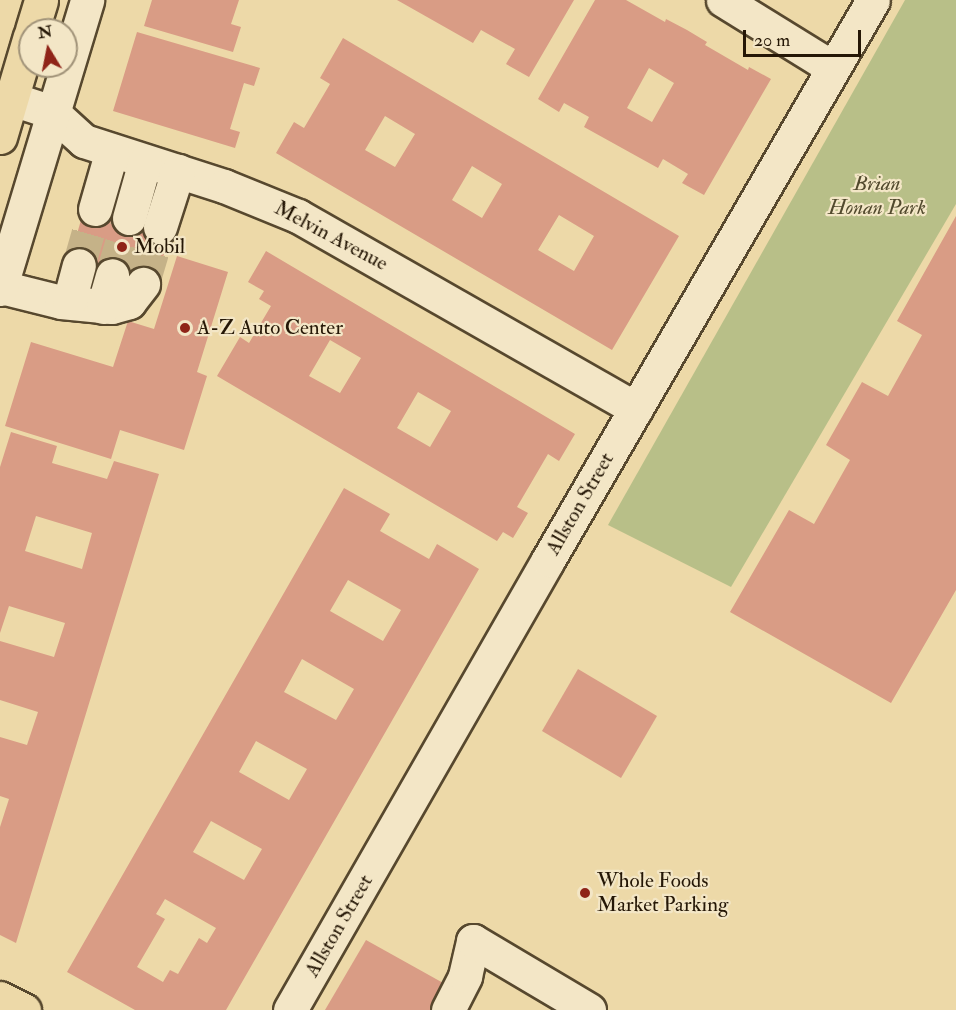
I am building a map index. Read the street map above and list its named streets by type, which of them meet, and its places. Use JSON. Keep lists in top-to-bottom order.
{
  "streets": {
    "street": ["Melvin Avenue", "Allston Street"]
  },
  "crossings": [
    ["Melvin Avenue", "Allston Street"]
  ],
  "parks": ["Brian Honan Park"],
  "places": ["Mobil", "A-Z Auto Center", "Whole Foods Market Parking"],
  "scale_bar": "20 m",
  "north": "top"
}
